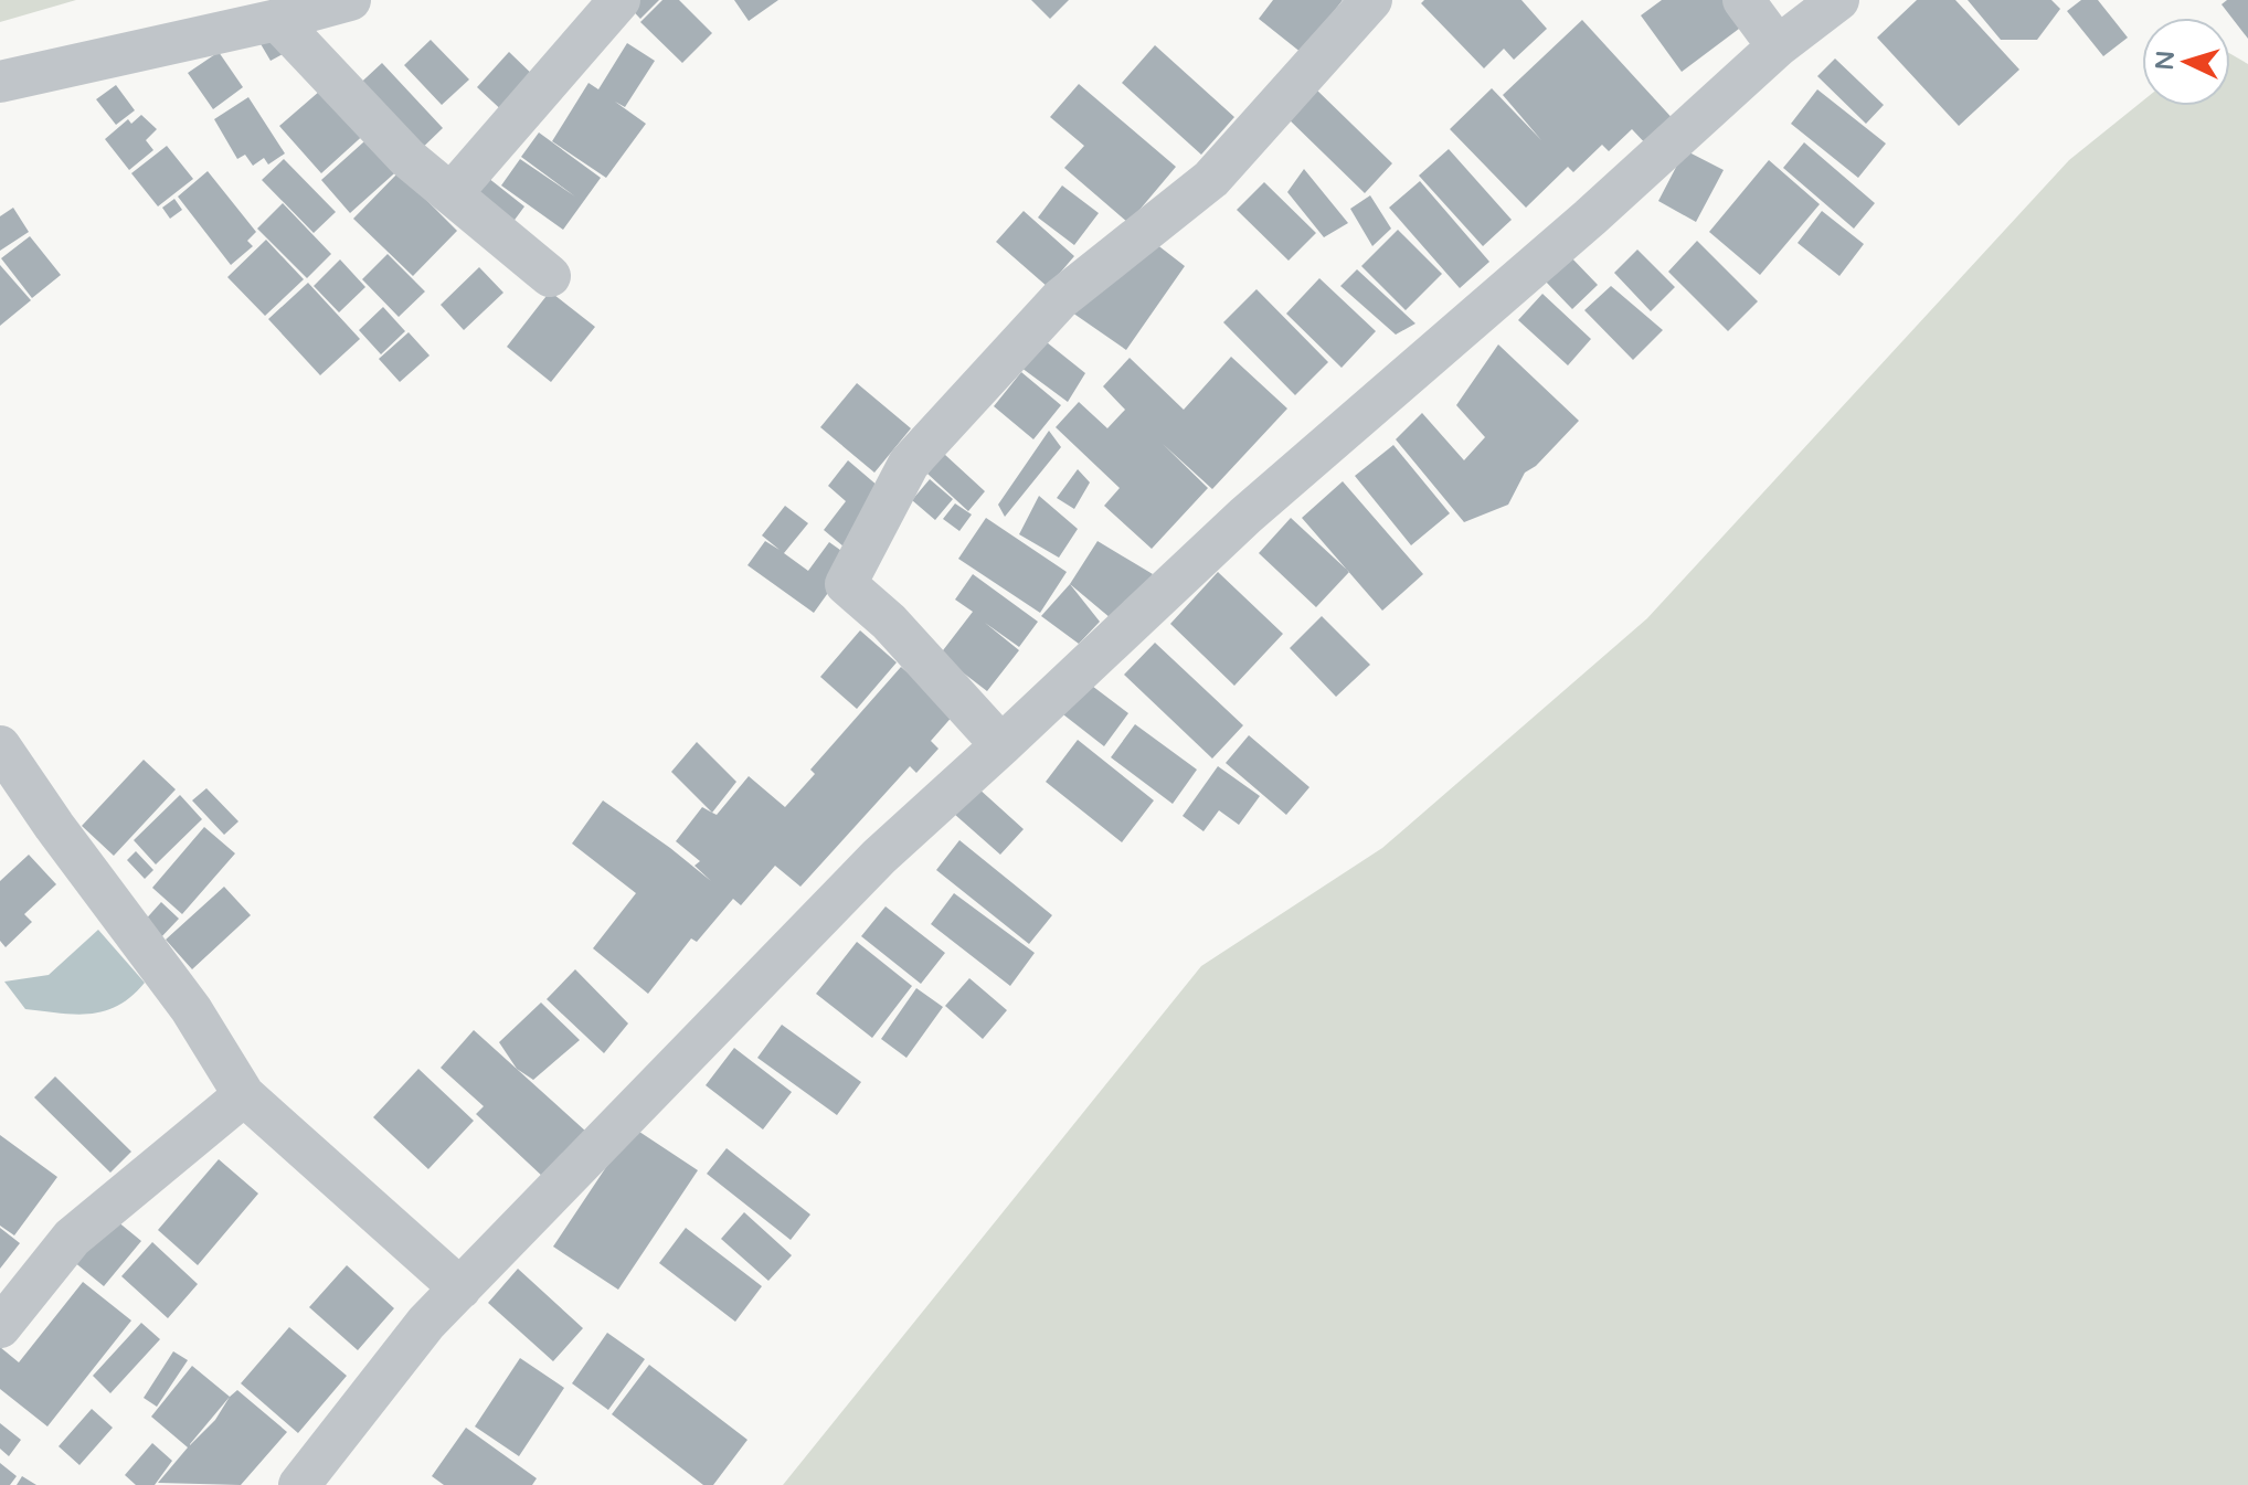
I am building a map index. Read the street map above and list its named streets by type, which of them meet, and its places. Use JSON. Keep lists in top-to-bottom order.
{
  "north": "left"
}
